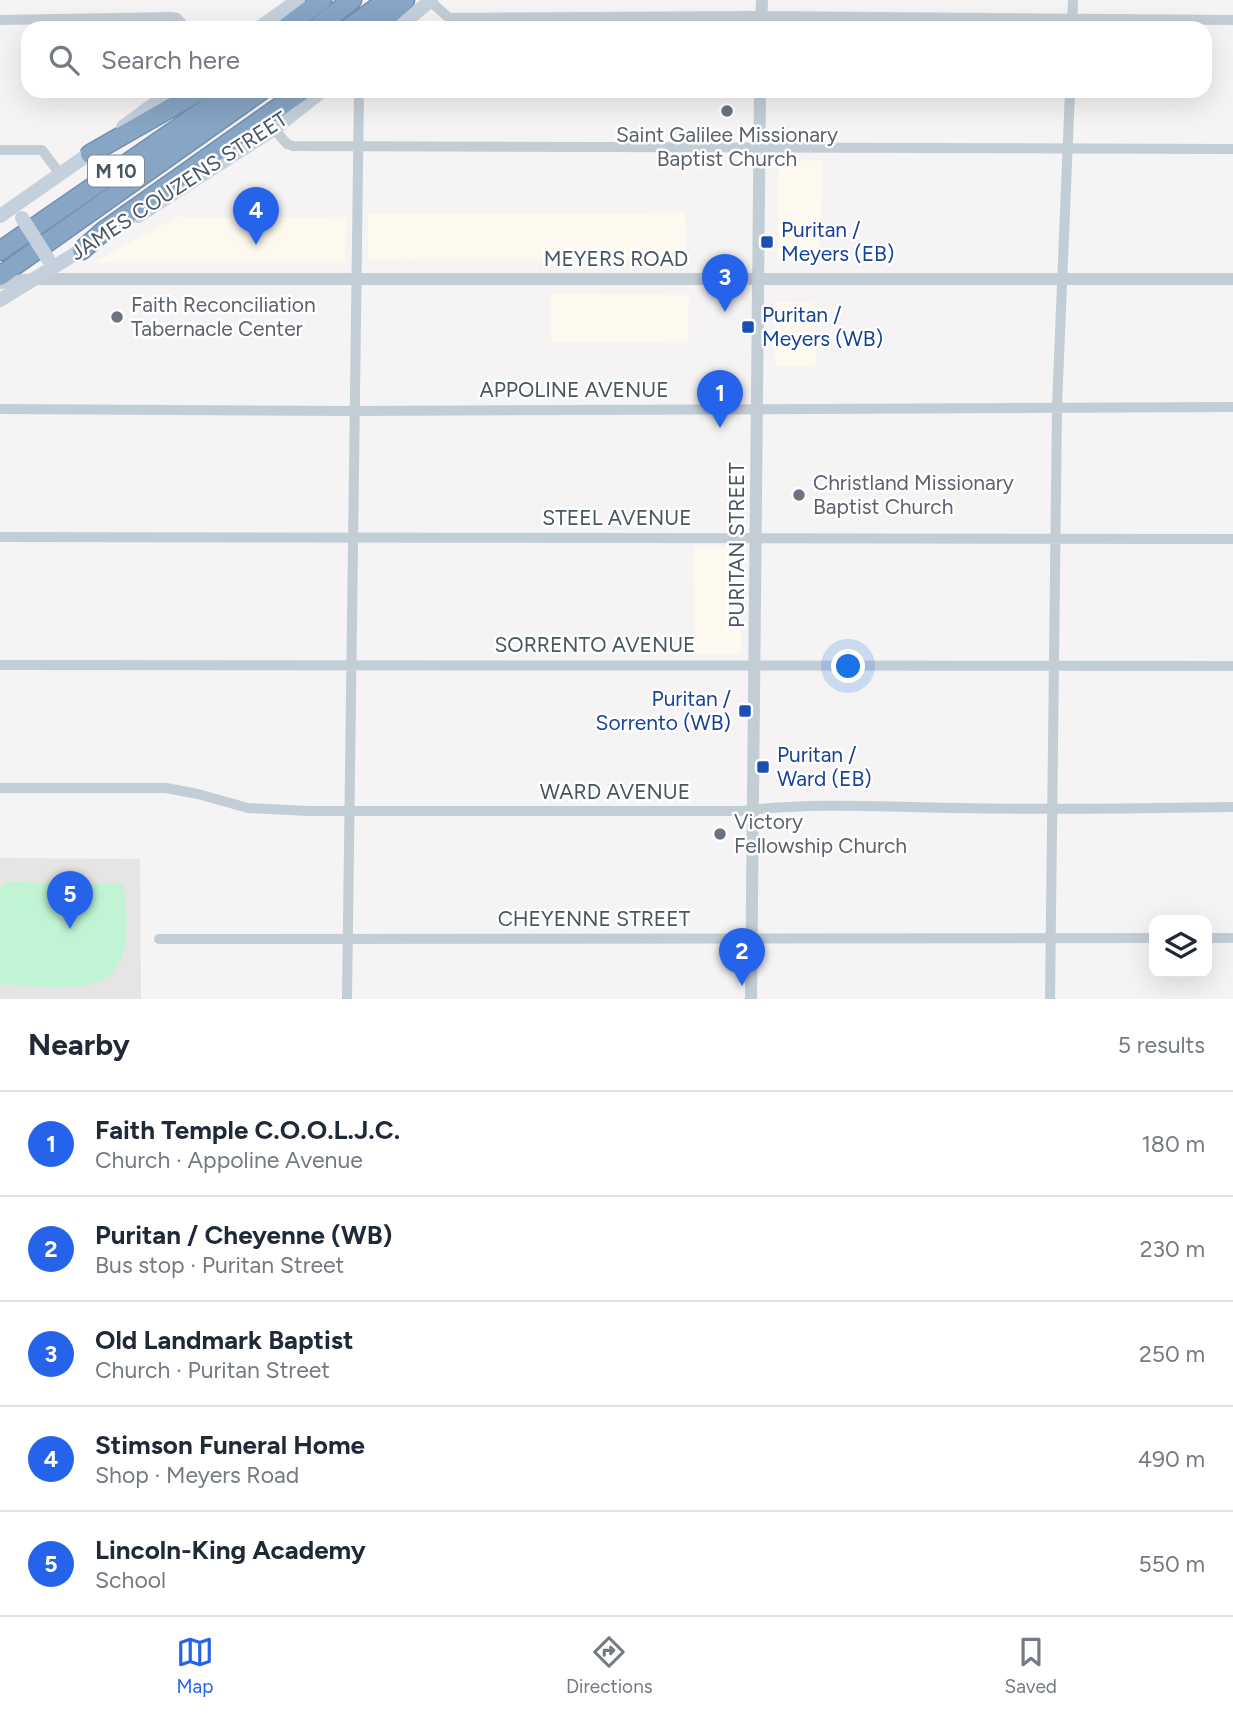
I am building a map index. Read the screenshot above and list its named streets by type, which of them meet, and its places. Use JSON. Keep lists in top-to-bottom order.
{
  "streets": {
    "highway": ["M 10"],
    "main road": ["JAMES COUZENS STREET"],
    "street": [
      "MEYERS ROAD",
      "APPOLINE AVENUE",
      "STEEL AVENUE",
      "PURITAN STREET",
      "SORRENTO AVENUE",
      "WARD AVENUE",
      "CHEYENNE STREET"
    ]
  },
  "crossings": [
    ["M 10", "MEYERS ROAD"],
    ["JAMES COUZENS STREET", "MEYERS ROAD"],
    ["MEYERS ROAD", "PURITAN STREET"],
    ["APPOLINE AVENUE", "PURITAN STREET"],
    ["STEEL AVENUE", "PURITAN STREET"],
    ["PURITAN STREET", "SORRENTO AVENUE"],
    ["PURITAN STREET", "WARD AVENUE"],
    ["PURITAN STREET", "CHEYENNE STREET"]
  ],
  "places": {
    "other": [
      "Saint Galilee Missionary Baptist Church",
      "Faith Reconciliation Tabernacle Center",
      "Christland Missionary Baptist Church",
      "Victory Fellowship Church"
    ],
    "transit": [
      "Puritan / Meyers (EB)",
      "Puritan / Meyers (WB)",
      "Puritan / Sorrento (WB)",
      "Puritan / Ward (EB)"
    ]
  },
  "page": {
    "search": "Search here",
    "pins": [
      "4",
      "3",
      "1",
      "5",
      "2"
    ],
    "heading": ["Nearby", "5 results"],
    "list": [
      {
        "mark": "1",
        "name": "Faith Temple C.O.O.L.J.C.",
        "note": "Church · Appoline Avenue",
        "value": "180 m"
      },
      {
        "mark": "2",
        "name": "Puritan / Cheyenne (WB)",
        "note": "Bus stop · Puritan Street",
        "value": "230 m"
      },
      {
        "mark": "3",
        "name": "Old Landmark Baptist",
        "note": "Church · Puritan Street",
        "value": "250 m"
      },
      {
        "mark": "4",
        "name": "Stimson Funeral Home",
        "note": "Shop · Meyers Road",
        "value": "490 m"
      },
      {
        "mark": "5",
        "name": "Lincoln-King Academy",
        "note": "School",
        "value": "550 m"
      }
    ],
    "nav": ["Map", "Directions", "Saved"]
  }
}
